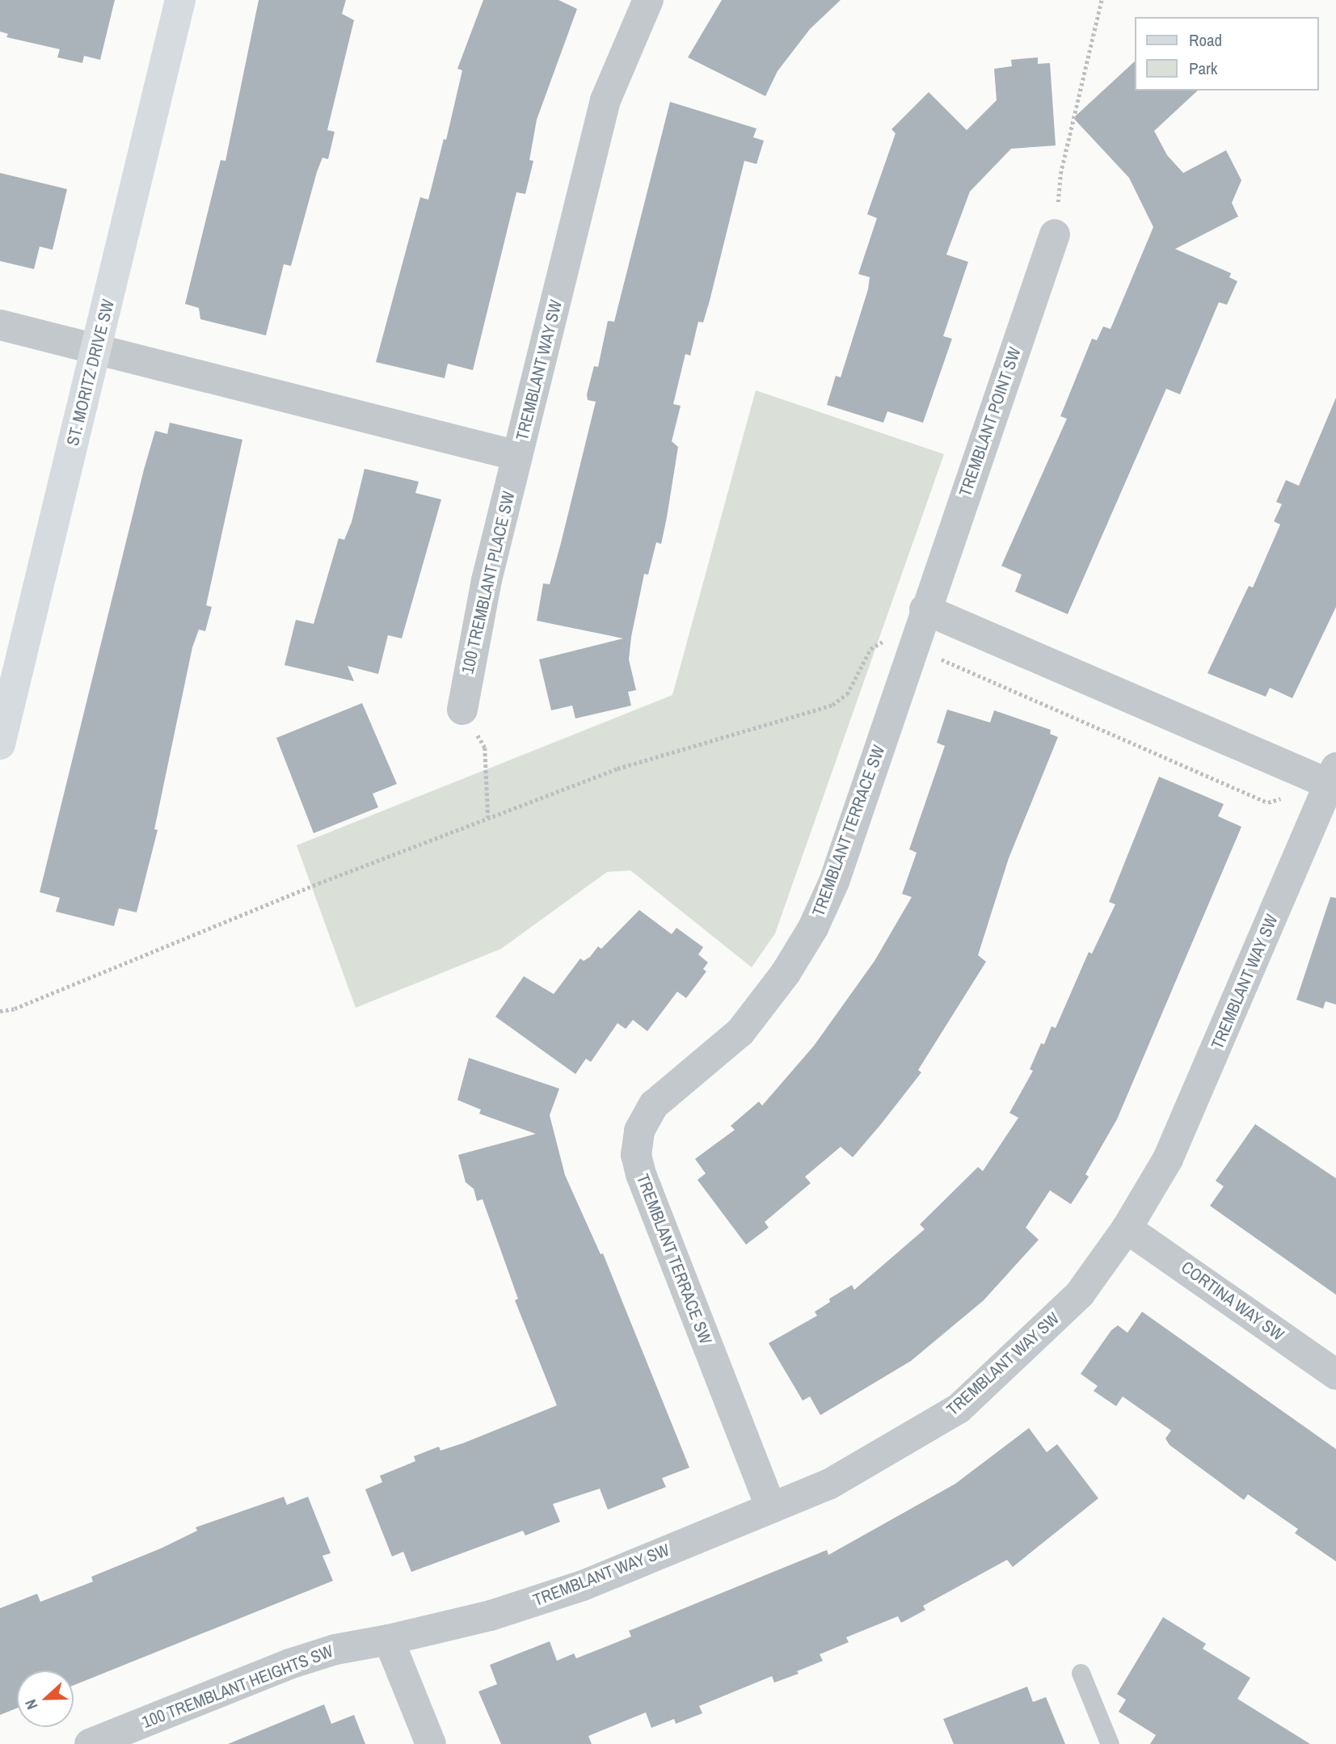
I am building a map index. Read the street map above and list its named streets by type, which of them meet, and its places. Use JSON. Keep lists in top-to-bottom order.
{
  "streets": {
    "street": [
      "TREMBLANT WAY SW",
      "ST. MORITZ DRIVE SW",
      "TREMBLANT POINT SW",
      "100 TREMBLANT PLACE SW",
      "TREMBLANT TERRACE SW",
      "CORTINA WAY SW",
      "100 TREMBLANT HEIGHTS SW"
    ]
  },
  "crossings": [
    ["TREMBLANT WAY SW", "ST. MORITZ DRIVE SW"],
    ["TREMBLANT WAY SW", "100 TREMBLANT PLACE SW"],
    ["TREMBLANT WAY SW", "TREMBLANT TERRACE SW"],
    ["TREMBLANT WAY SW", "CORTINA WAY SW"],
    ["TREMBLANT WAY SW", "100 TREMBLANT HEIGHTS SW"],
    ["TREMBLANT POINT SW", "TREMBLANT TERRACE SW"]
  ],
  "legend": ["Road", "Park"],
  "north": "left"
}
